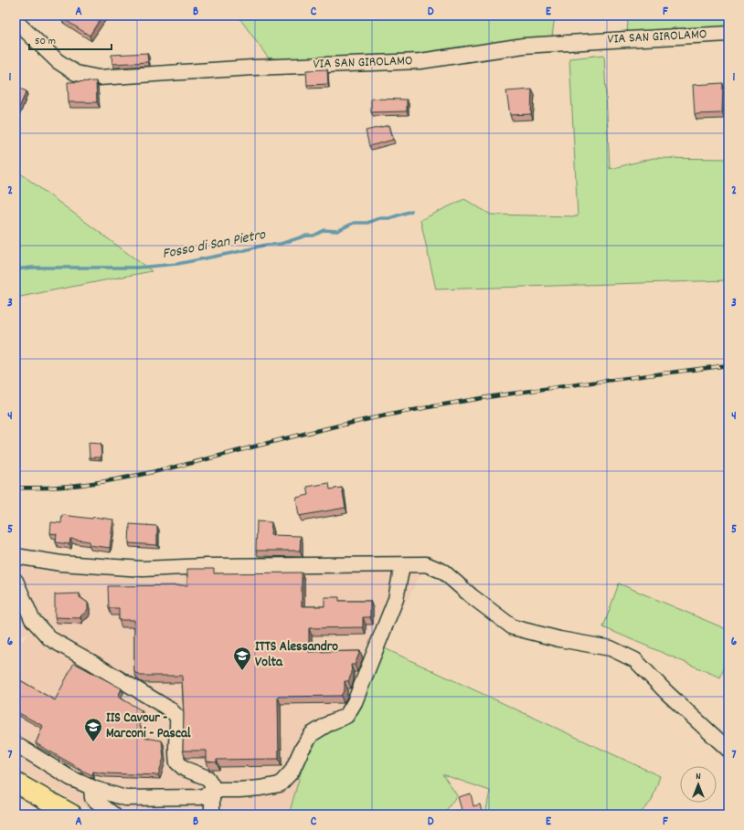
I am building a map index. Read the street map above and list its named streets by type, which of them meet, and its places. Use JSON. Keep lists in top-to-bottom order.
{
  "streets": {
    "street": ["VIA SAN GIROLAMO"]
  },
  "water": ["Fosso di San Pietro"],
  "places": {
    "school or university": ["ITTS Alessandro Volta", "IIS Cavour - Marconi - Pascal"]
  },
  "scale_bar": "50 m",
  "north": "top",
  "grid": {
    "columns": [
      "A",
      "B",
      "C",
      "D",
      "E",
      "F"
    ],
    "rows": [
      "1",
      "2",
      "3",
      "4",
      "5",
      "6",
      "7"
    ]
  }
}
